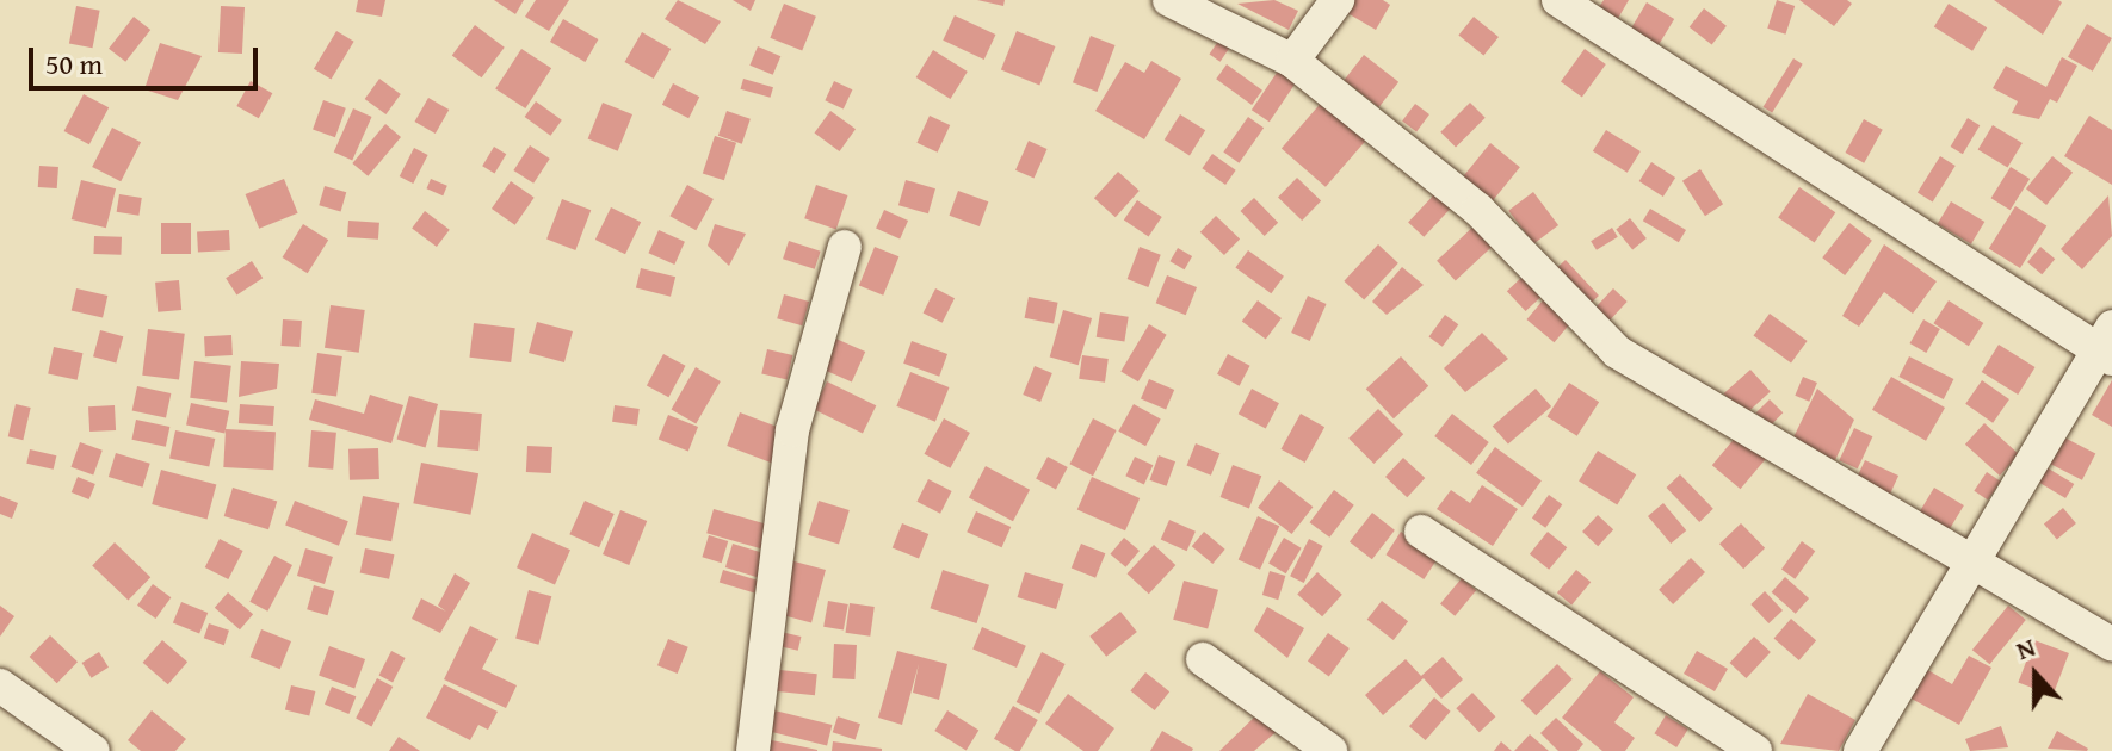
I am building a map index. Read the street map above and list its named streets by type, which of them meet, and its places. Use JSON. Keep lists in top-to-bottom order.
{
  "scale_bar": "50 m",
  "north": "top"
}
